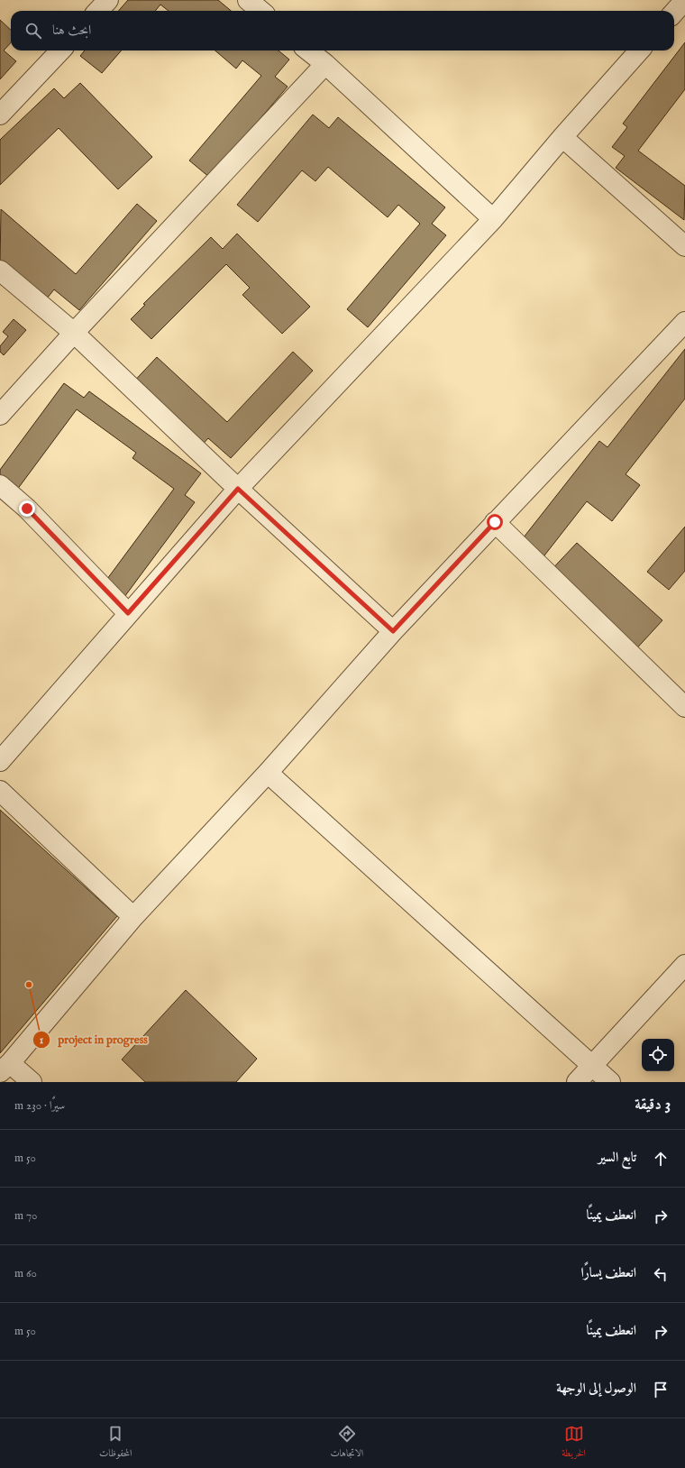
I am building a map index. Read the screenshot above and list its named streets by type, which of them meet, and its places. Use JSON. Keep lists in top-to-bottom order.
{
  "places": ["project in progress"],
  "page": {
    "search": "ابحث هنا",
    "heading": ["3 دقيقة", "سيرًا · 230 m"],
    "list": [
      ["تابع السير", "50 m"],
      ["انعطف يمينًا", "70 m"],
      ["انعطف يسارًا", "60 m"],
      ["انعطف يمينًا", "50 m"],
      "الوصول إلى الوجهة"
    ],
    "nav": ["الخريطة", "الاتجاهات", "المحفوظات"]
  }
}
